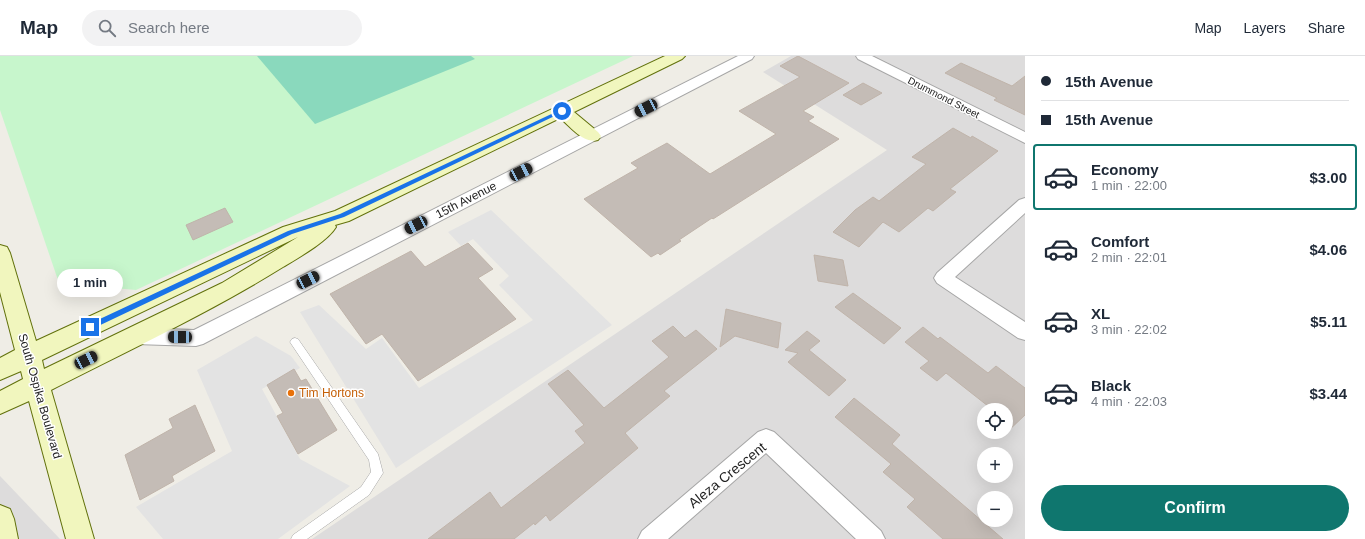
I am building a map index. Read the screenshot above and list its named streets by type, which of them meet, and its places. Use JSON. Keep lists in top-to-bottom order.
{
  "streets": {
    "main road": ["15th Avenue", "South Ospika Boulevard"],
    "street": ["Drummond Street", "Aleza Crescent"]
  },
  "crossings": [
    ["15th Avenue", "South Ospika Boulevard"]
  ],
  "places": ["Tim Hortons"],
  "page": {
    "header": "Map",
    "search": "Search here",
    "nav": ["Map", "Layers", "Share"],
    "banner": ["15th Avenue", "15th Avenue"],
    "list": [
      {
        "name": "Economy",
        "note": "1 min · 22:00",
        "value": "$3.00"
      },
      {
        "name": "Comfort",
        "note": "2 min · 22:01",
        "value": "$4.06"
      },
      {
        "name": "XL",
        "note": "3 min · 22:02",
        "value": "$5.11"
      },
      {
        "name": "Black",
        "note": "4 min · 22:03",
        "value": "$3.44"
      }
    ],
    "bubble": "1 min",
    "map_buttons": ["+", "−"],
    "buttons": "Confirm"
  }
}
